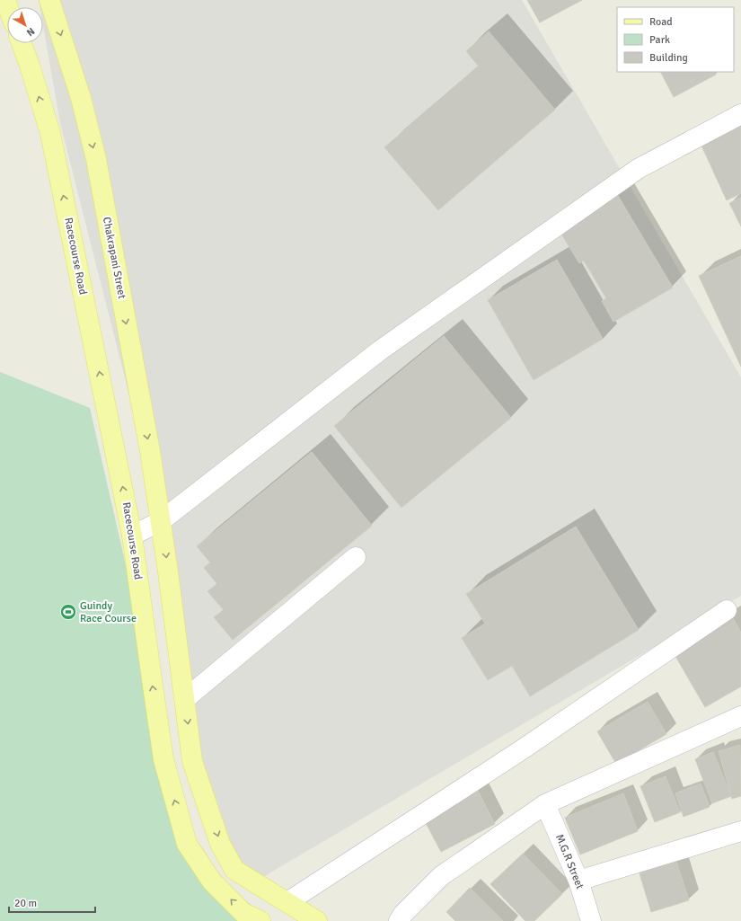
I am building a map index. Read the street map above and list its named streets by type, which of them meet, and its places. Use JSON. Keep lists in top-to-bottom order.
{
  "streets": {
    "main road": ["Racecourse Road", "Chakrapani Street"],
    "street": ["M.G.R Street"]
  },
  "one_way": ["Chakrapani Street"],
  "places": {
    "sports": ["Guindy Race Course"]
  },
  "legend": ["Road", "Park", "Building"],
  "scale_bar": "20 m",
  "north": "bottom right"
}
